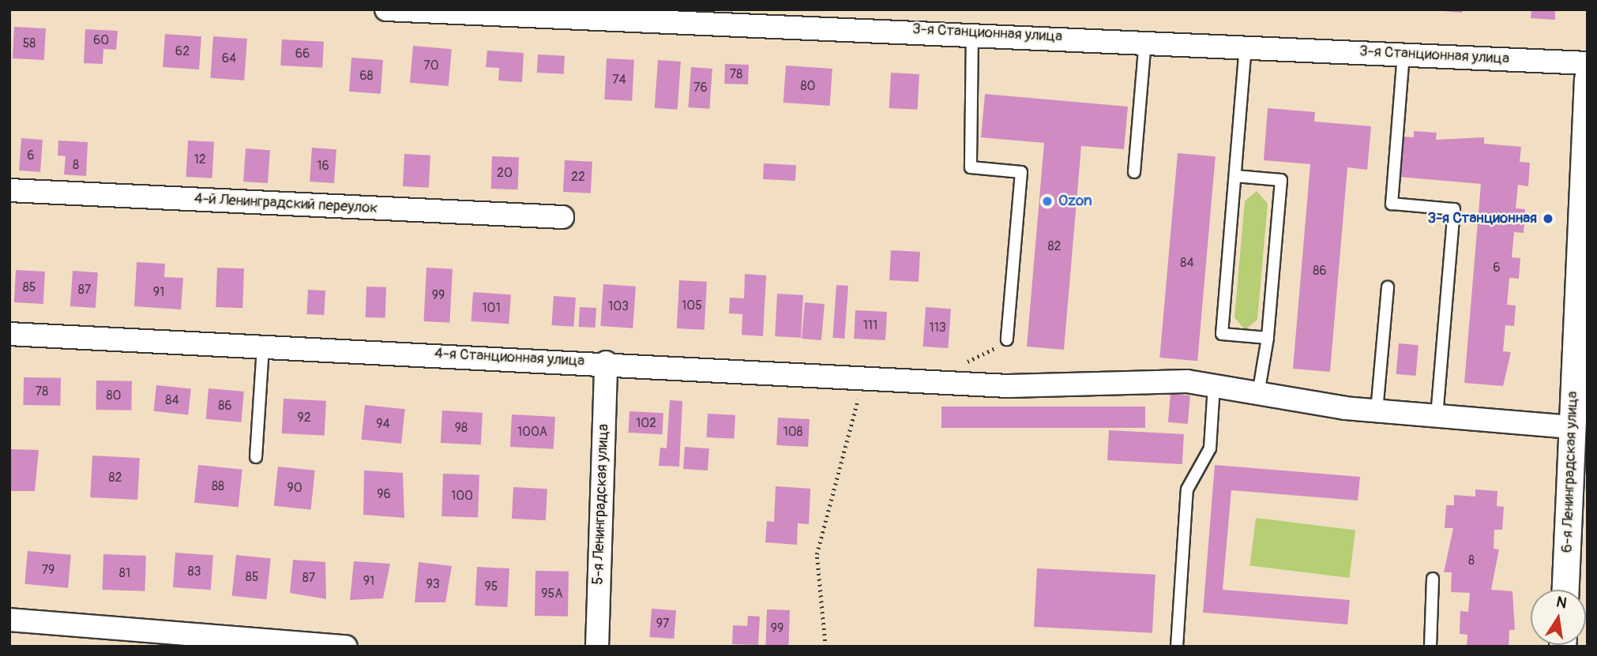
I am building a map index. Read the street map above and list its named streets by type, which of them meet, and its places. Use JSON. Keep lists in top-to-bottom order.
{
  "streets": {
    "street": [
      "3-я Станционная улица",
      "4-й Ленинградский переулок",
      "4-я Станционная улица",
      "6-я Ленинградская улица",
      "5-я Ленинградская улица"
    ]
  },
  "crossings": [
    ["4-я Станционная улица", "6-я Ленинградская улица"],
    ["4-я Станционная улица", "5-я Ленинградская улица"]
  ],
  "places": ["Ozon", "3-я Станционная"],
  "house_numbers": [
    "60",
    "58",
    "62",
    "66",
    "64",
    "70",
    "78",
    "68",
    "74",
    "80",
    "76",
    "6",
    "12",
    "8",
    "16",
    "20",
    "22",
    "82",
    "84",
    "6",
    "86",
    "85",
    "87",
    "91",
    "99",
    "105",
    "103",
    "101",
    "111",
    "113",
    "78",
    "80",
    "84",
    "86",
    "92",
    "102",
    "94",
    "98",
    "100А",
    "108",
    "82",
    "88",
    "90",
    "96",
    "100",
    "8",
    "79",
    "83",
    "81",
    "85",
    "87",
    "91",
    "93",
    "95",
    "95А",
    "97",
    "99"
  ],
  "north": "top"
}
